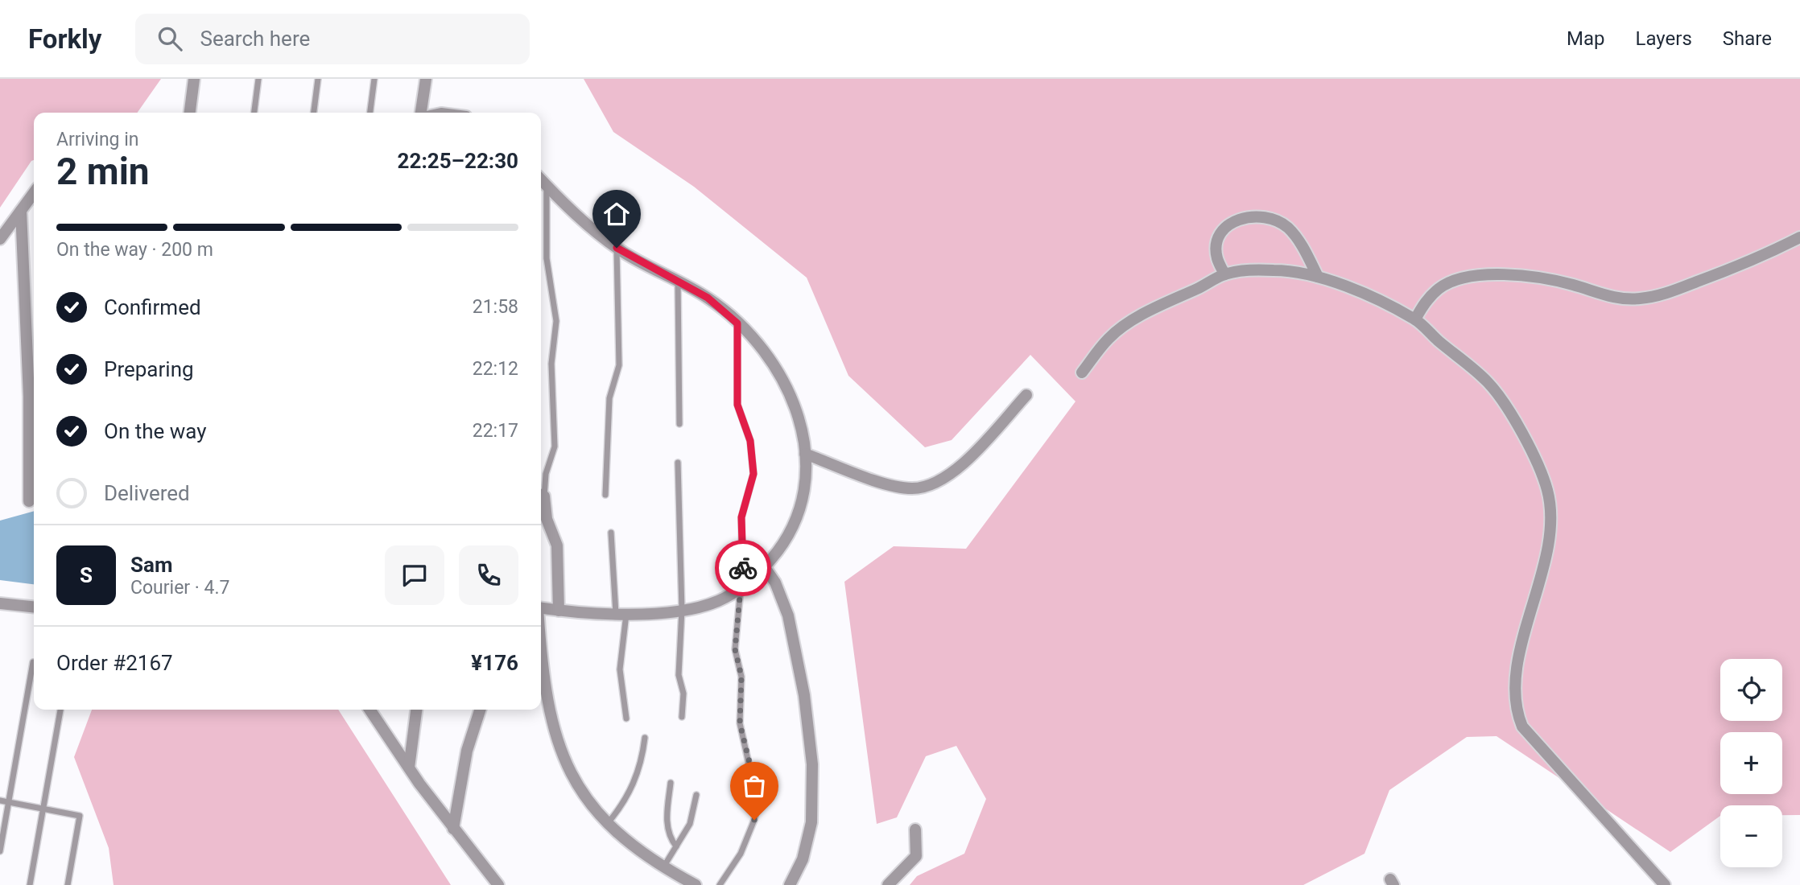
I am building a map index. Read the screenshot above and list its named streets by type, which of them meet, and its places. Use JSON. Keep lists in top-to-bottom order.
{
  "page": {
    "header": "Forkly",
    "search": "Search here",
    "nav": ["Map", "Layers", "Share"],
    "heading": ["2 min", "Arriving in", "22:25–22:30"],
    "panel": [
      "Sam",
      "Courier · 4.7",
      "Order #2167",
      "¥176"
    ],
    "bar": "On the way · 200 m",
    "list": [
      ["Confirmed", "21:58"],
      ["Preparing", "22:12"],
      ["On the way", "22:17"],
      "Delivered"
    ],
    "round": "S",
    "map_buttons": ["+", "−"]
  }
}
